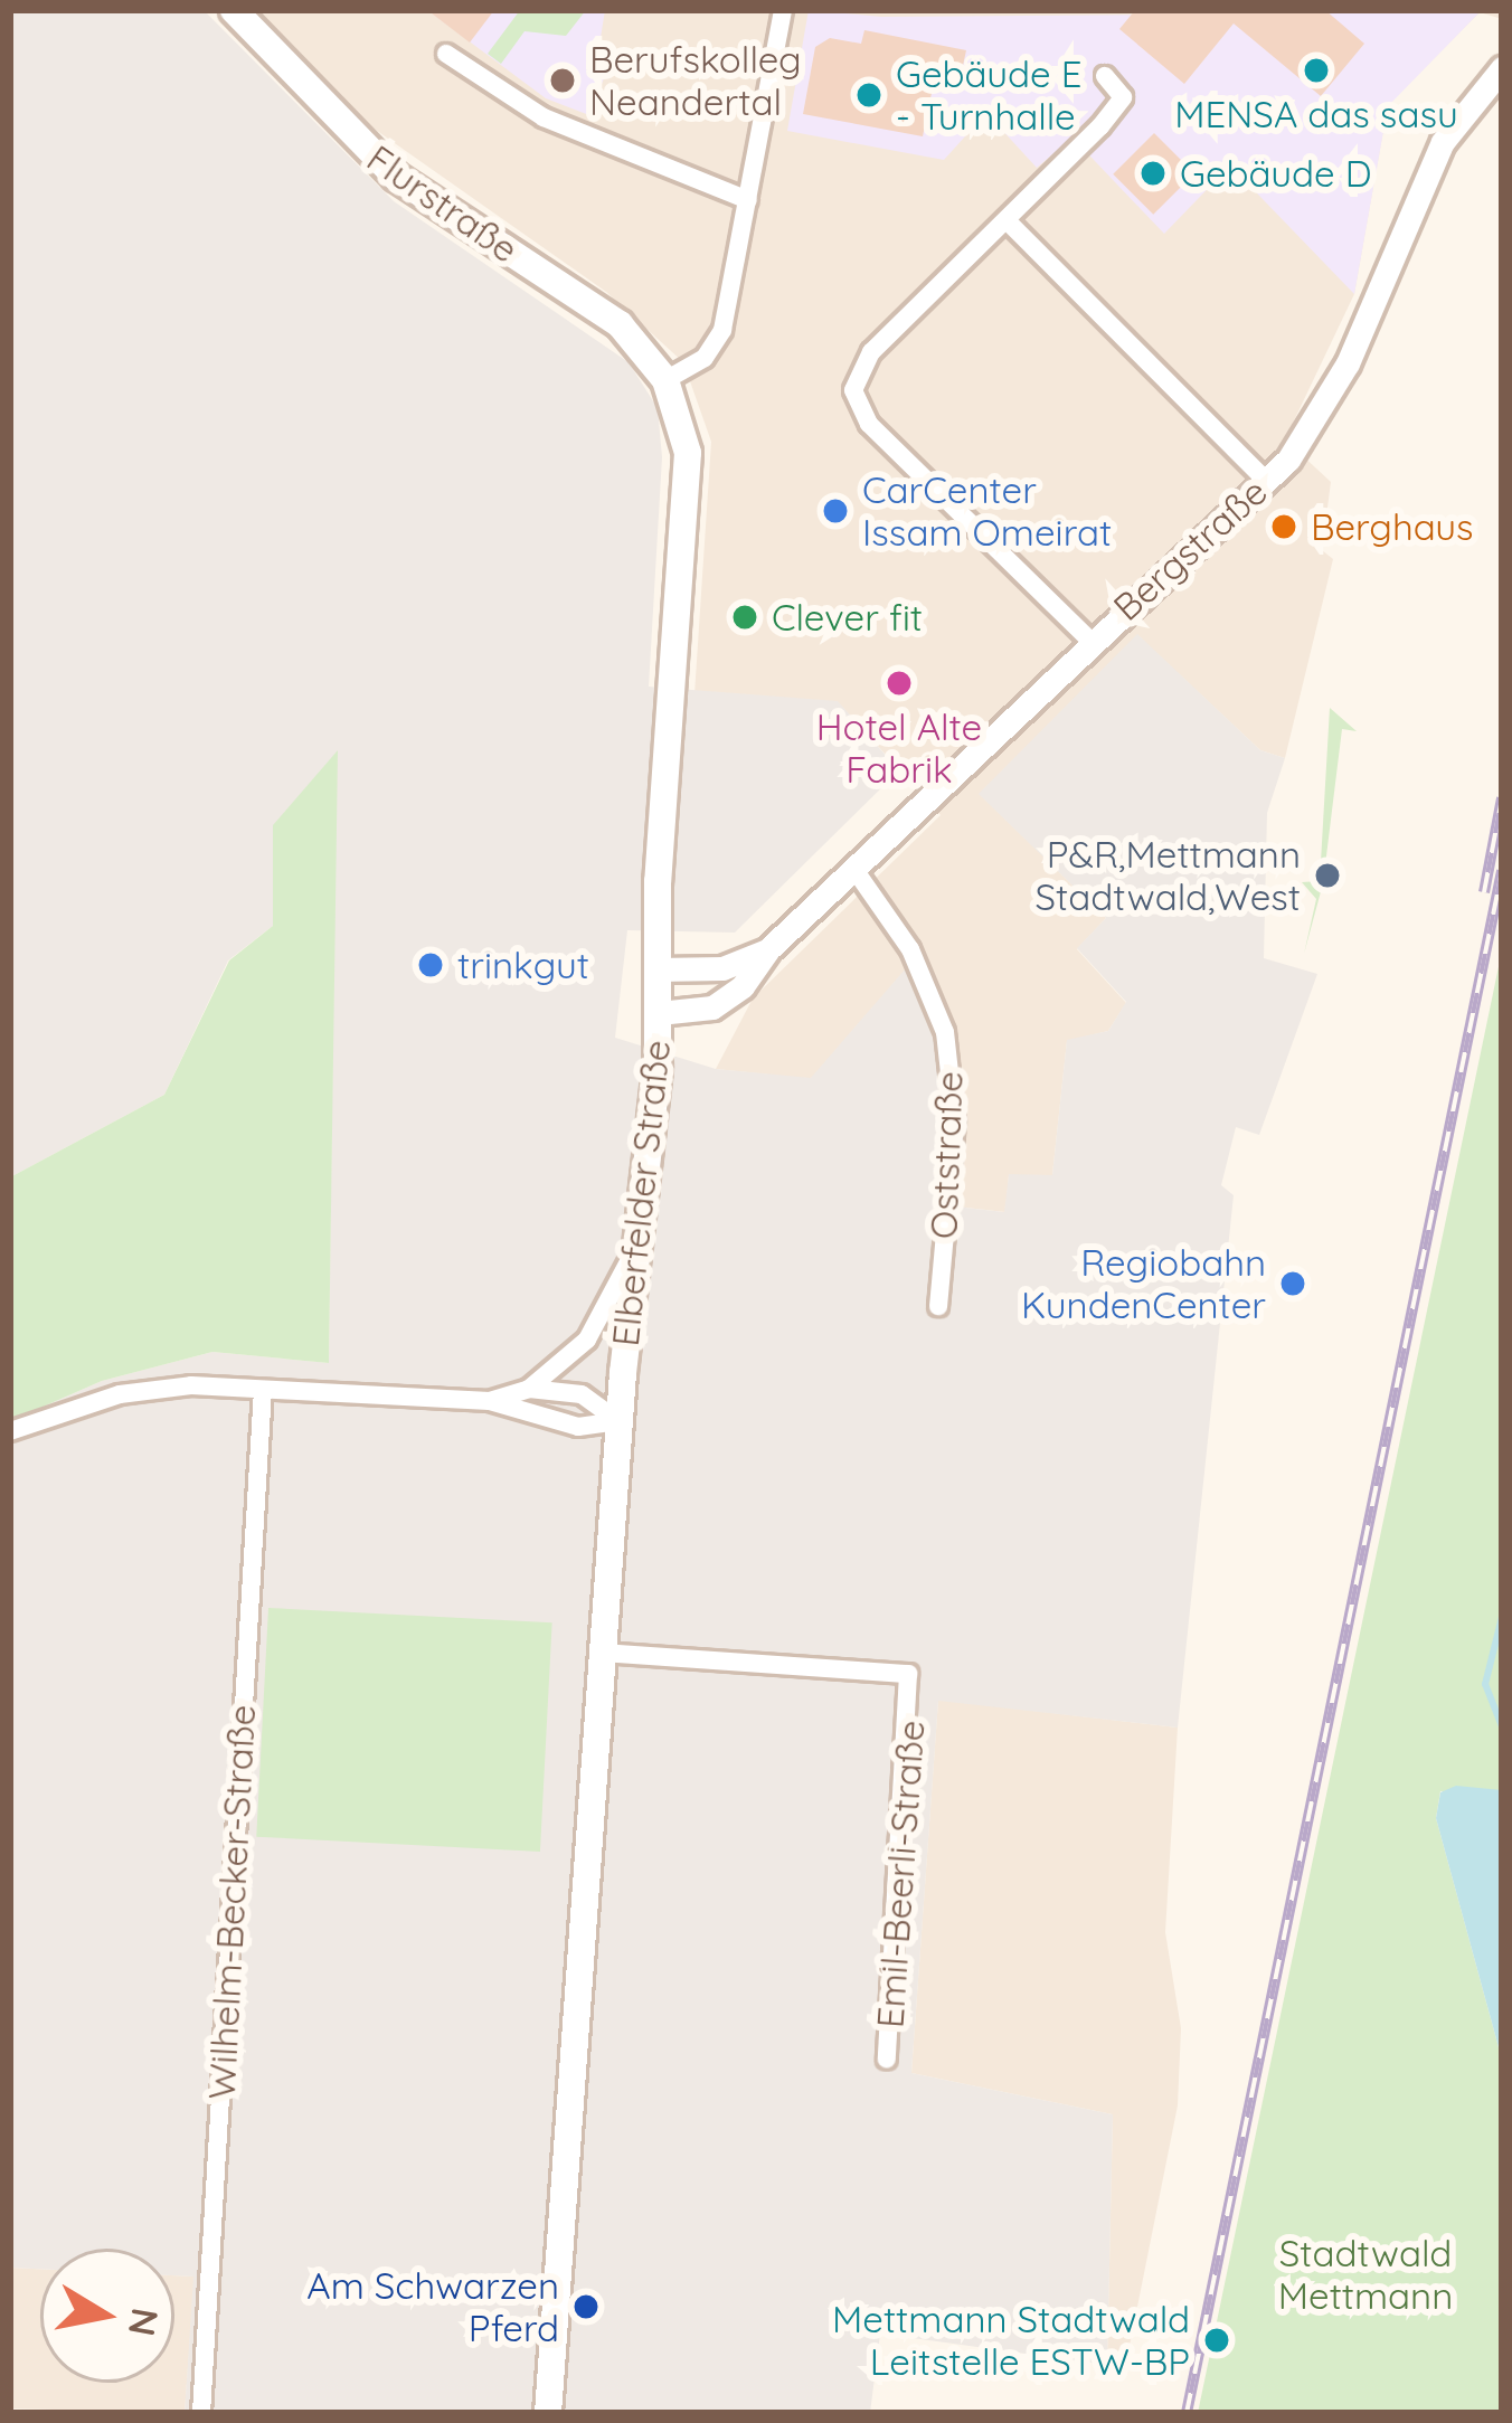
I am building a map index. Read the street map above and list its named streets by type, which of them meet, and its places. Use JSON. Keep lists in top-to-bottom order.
{
  "streets": {
    "main road": ["Flurstraße", "Elberfelder Straße"],
    "street": [
      "Bergstraße",
      "Oststraße",
      "Emil-Beerli-Straße",
      "Wilhelm-Becker-Straße"
    ]
  },
  "crossings": [
    ["Flurstraße", "Elberfelder Straße"],
    ["Bergstraße", "Oststraße"],
    ["Bergstraße", "Elberfelder Straße"],
    ["Elberfelder Straße", "Emil-Beerli-Straße"]
  ],
  "parks": ["Stadtwald Mettmann"],
  "places": [
    "MENSA das sasu",
    "Berufskolleg Neandertal",
    "Gebäude E - Turnhalle",
    "Gebäude D",
    "CarCenter Issam Omeirat",
    "Berghaus",
    "Clever fit",
    "Hotel Alte Fabrik",
    "P&R,Mettmann Stadtwald,West",
    "trinkgut",
    "Regiobahn KundenCenter",
    "Am Schwarzen Pferd",
    "Mettmann Stadtwald Leitstelle ESTW-BP"
  ],
  "north": "right"
}
